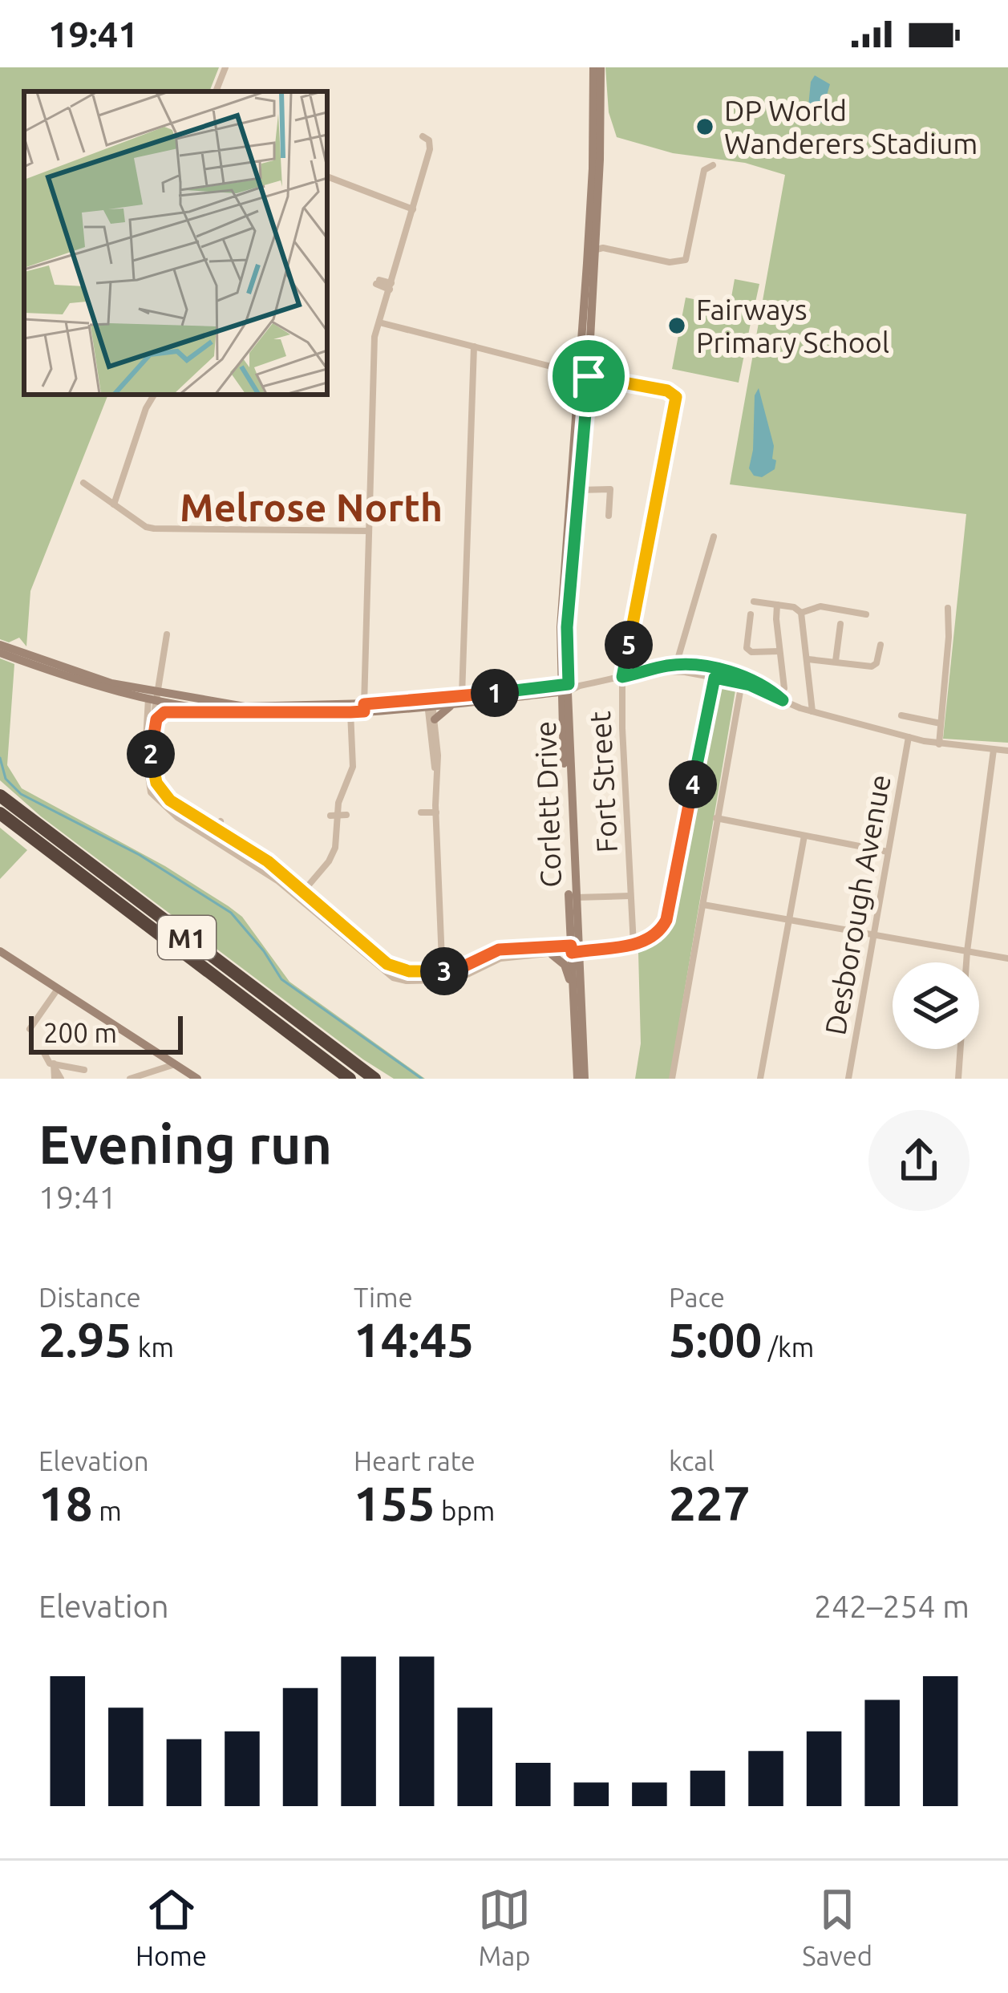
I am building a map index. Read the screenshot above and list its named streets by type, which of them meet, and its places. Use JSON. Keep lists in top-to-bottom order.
{
  "streets": {
    "highway": ["M1"],
    "main road": ["Corlett Drive"],
    "street": ["Fort Street", "Desborough Avenue"]
  },
  "crossings": [
    ["Fort Street", "Corlett Drive"]
  ],
  "districts": ["Melrose North"],
  "places": ["DP World Wanderers Stadium", "Fairways Primary School"],
  "scale_bar": "200 m",
  "page": {
    "status": "19:41",
    "pins": [
      "5",
      "1",
      "2",
      "4",
      "3"
    ],
    "scale": "200 m",
    "heading": ["Evening run", "19:41"],
    "stats": [
      ["Distance", "2.95 km"],
      ["Time", "14:45"],
      ["Pace", "5:00 /km"],
      ["Elevation", "18 m"],
      ["Heart rate", "155 bpm"],
      ["kcal", "227"]
    ],
    "chart": ["Elevation", "242–254 m"],
    "tabs": ["Home", "Map", "Saved"]
  }
}
